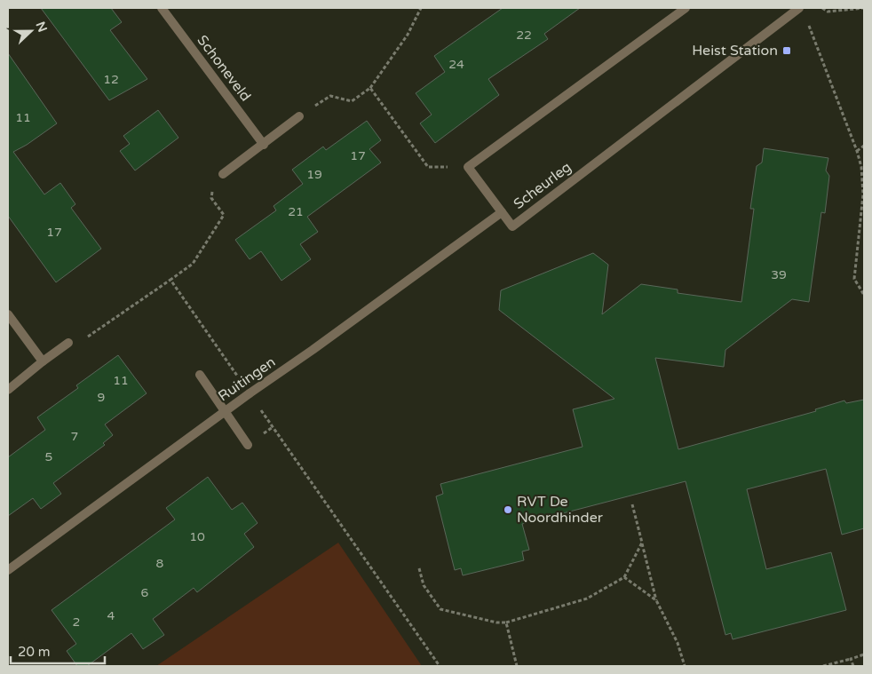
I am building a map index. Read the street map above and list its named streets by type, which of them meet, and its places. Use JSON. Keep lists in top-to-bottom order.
{
  "streets": {
    "street": ["Schoneveld", "Scheurleg", "Ruitingen"]
  },
  "crossings": [
    ["Scheurleg", "Ruitingen"]
  ],
  "places": {
    "transit": ["Heist Station"],
    "other": ["RVT De Noordhinder"]
  },
  "house_numbers": [
    "22",
    "24",
    "12",
    "11",
    "17",
    "19",
    "21",
    "17",
    "39",
    "11",
    "9",
    "7",
    "5",
    "10",
    "8",
    "6",
    "4",
    "2"
  ],
  "scale_bar": "20 m",
  "north": "right"
}
